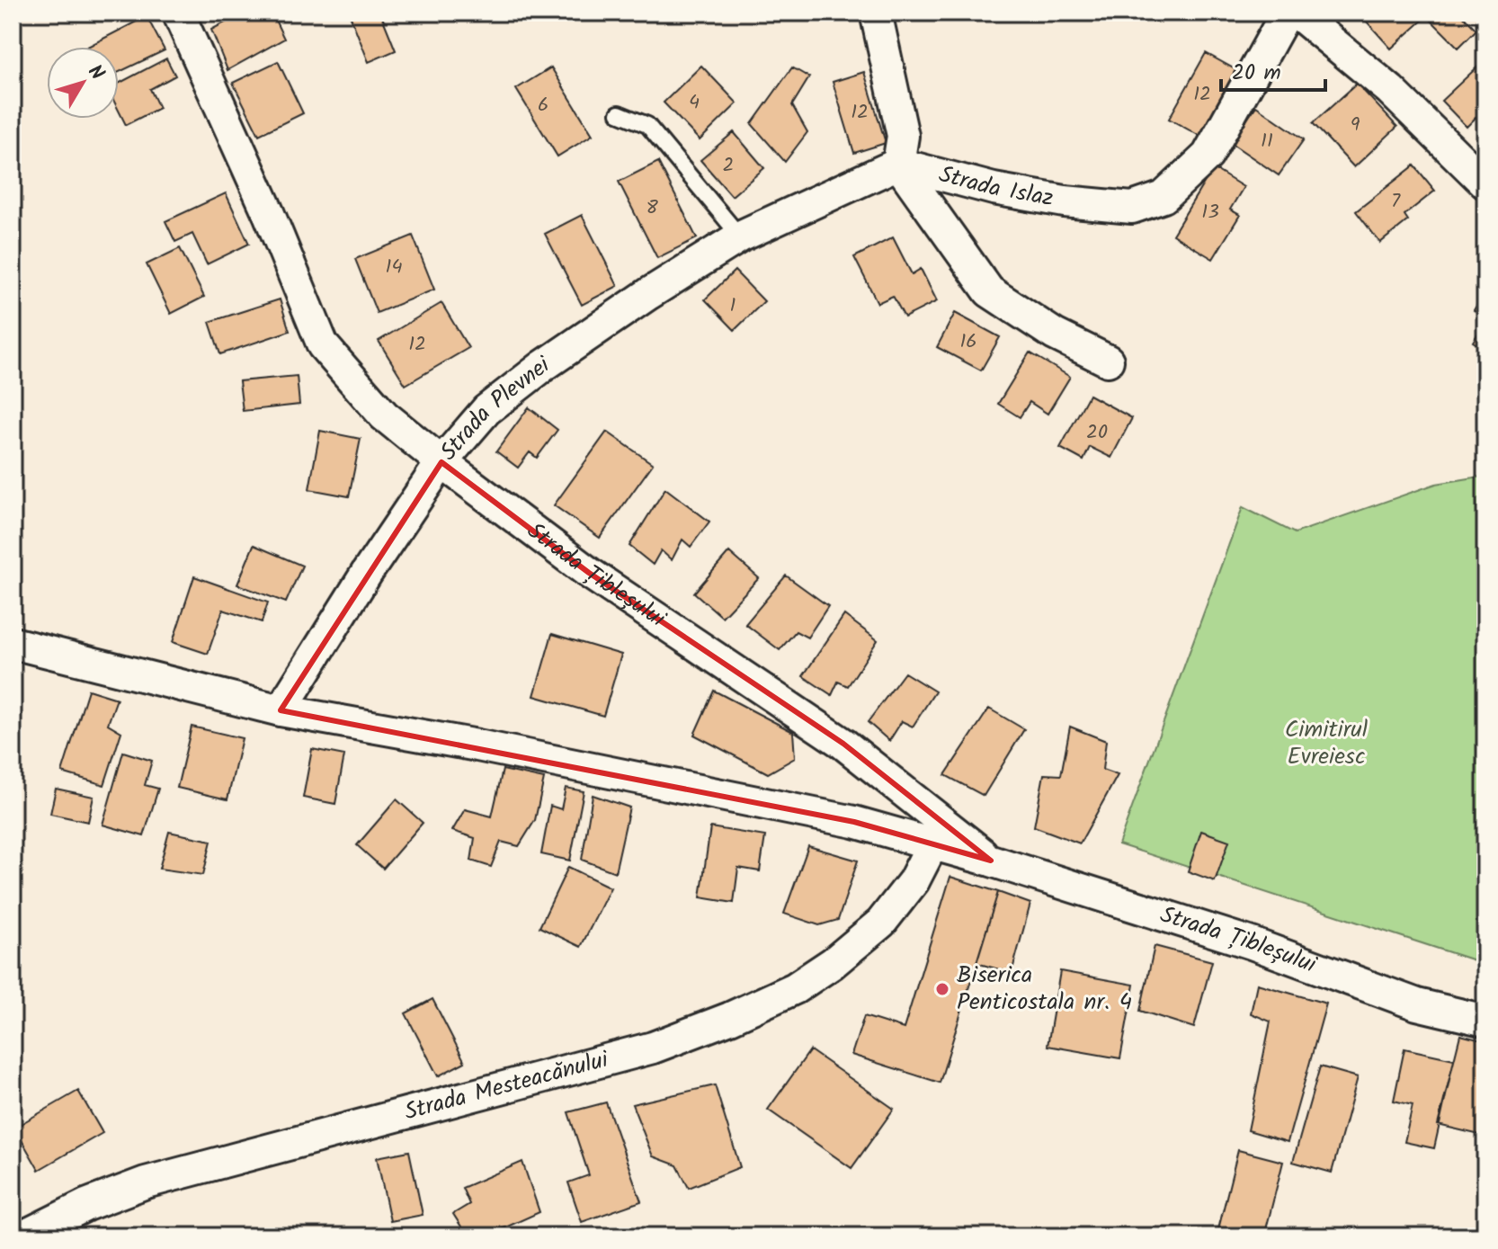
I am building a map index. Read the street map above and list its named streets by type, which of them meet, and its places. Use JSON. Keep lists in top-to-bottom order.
{
  "streets": {
    "street": [
      "Strada Islaz",
      "Strada Plevnei",
      "Strada Țibleșului",
      "Strada Mesteacănului"
    ]
  },
  "crossings": [
    ["Strada Islaz", "Strada Plevnei"],
    ["Strada Plevnei", "Strada Țibleșului"],
    ["Strada Țibleșului", "Strada Mesteacănului"]
  ],
  "parks": ["Cimitirul Evreiesc"],
  "places": ["Biserica Penticostala nr. 4"],
  "house_numbers": [
    "12",
    "4",
    "6",
    "12",
    "9",
    "11",
    "2",
    "7",
    "8",
    "13",
    "14",
    "1",
    "16",
    "12",
    "20"
  ],
  "scale_bar": "20 m",
  "north": "top right"
}
